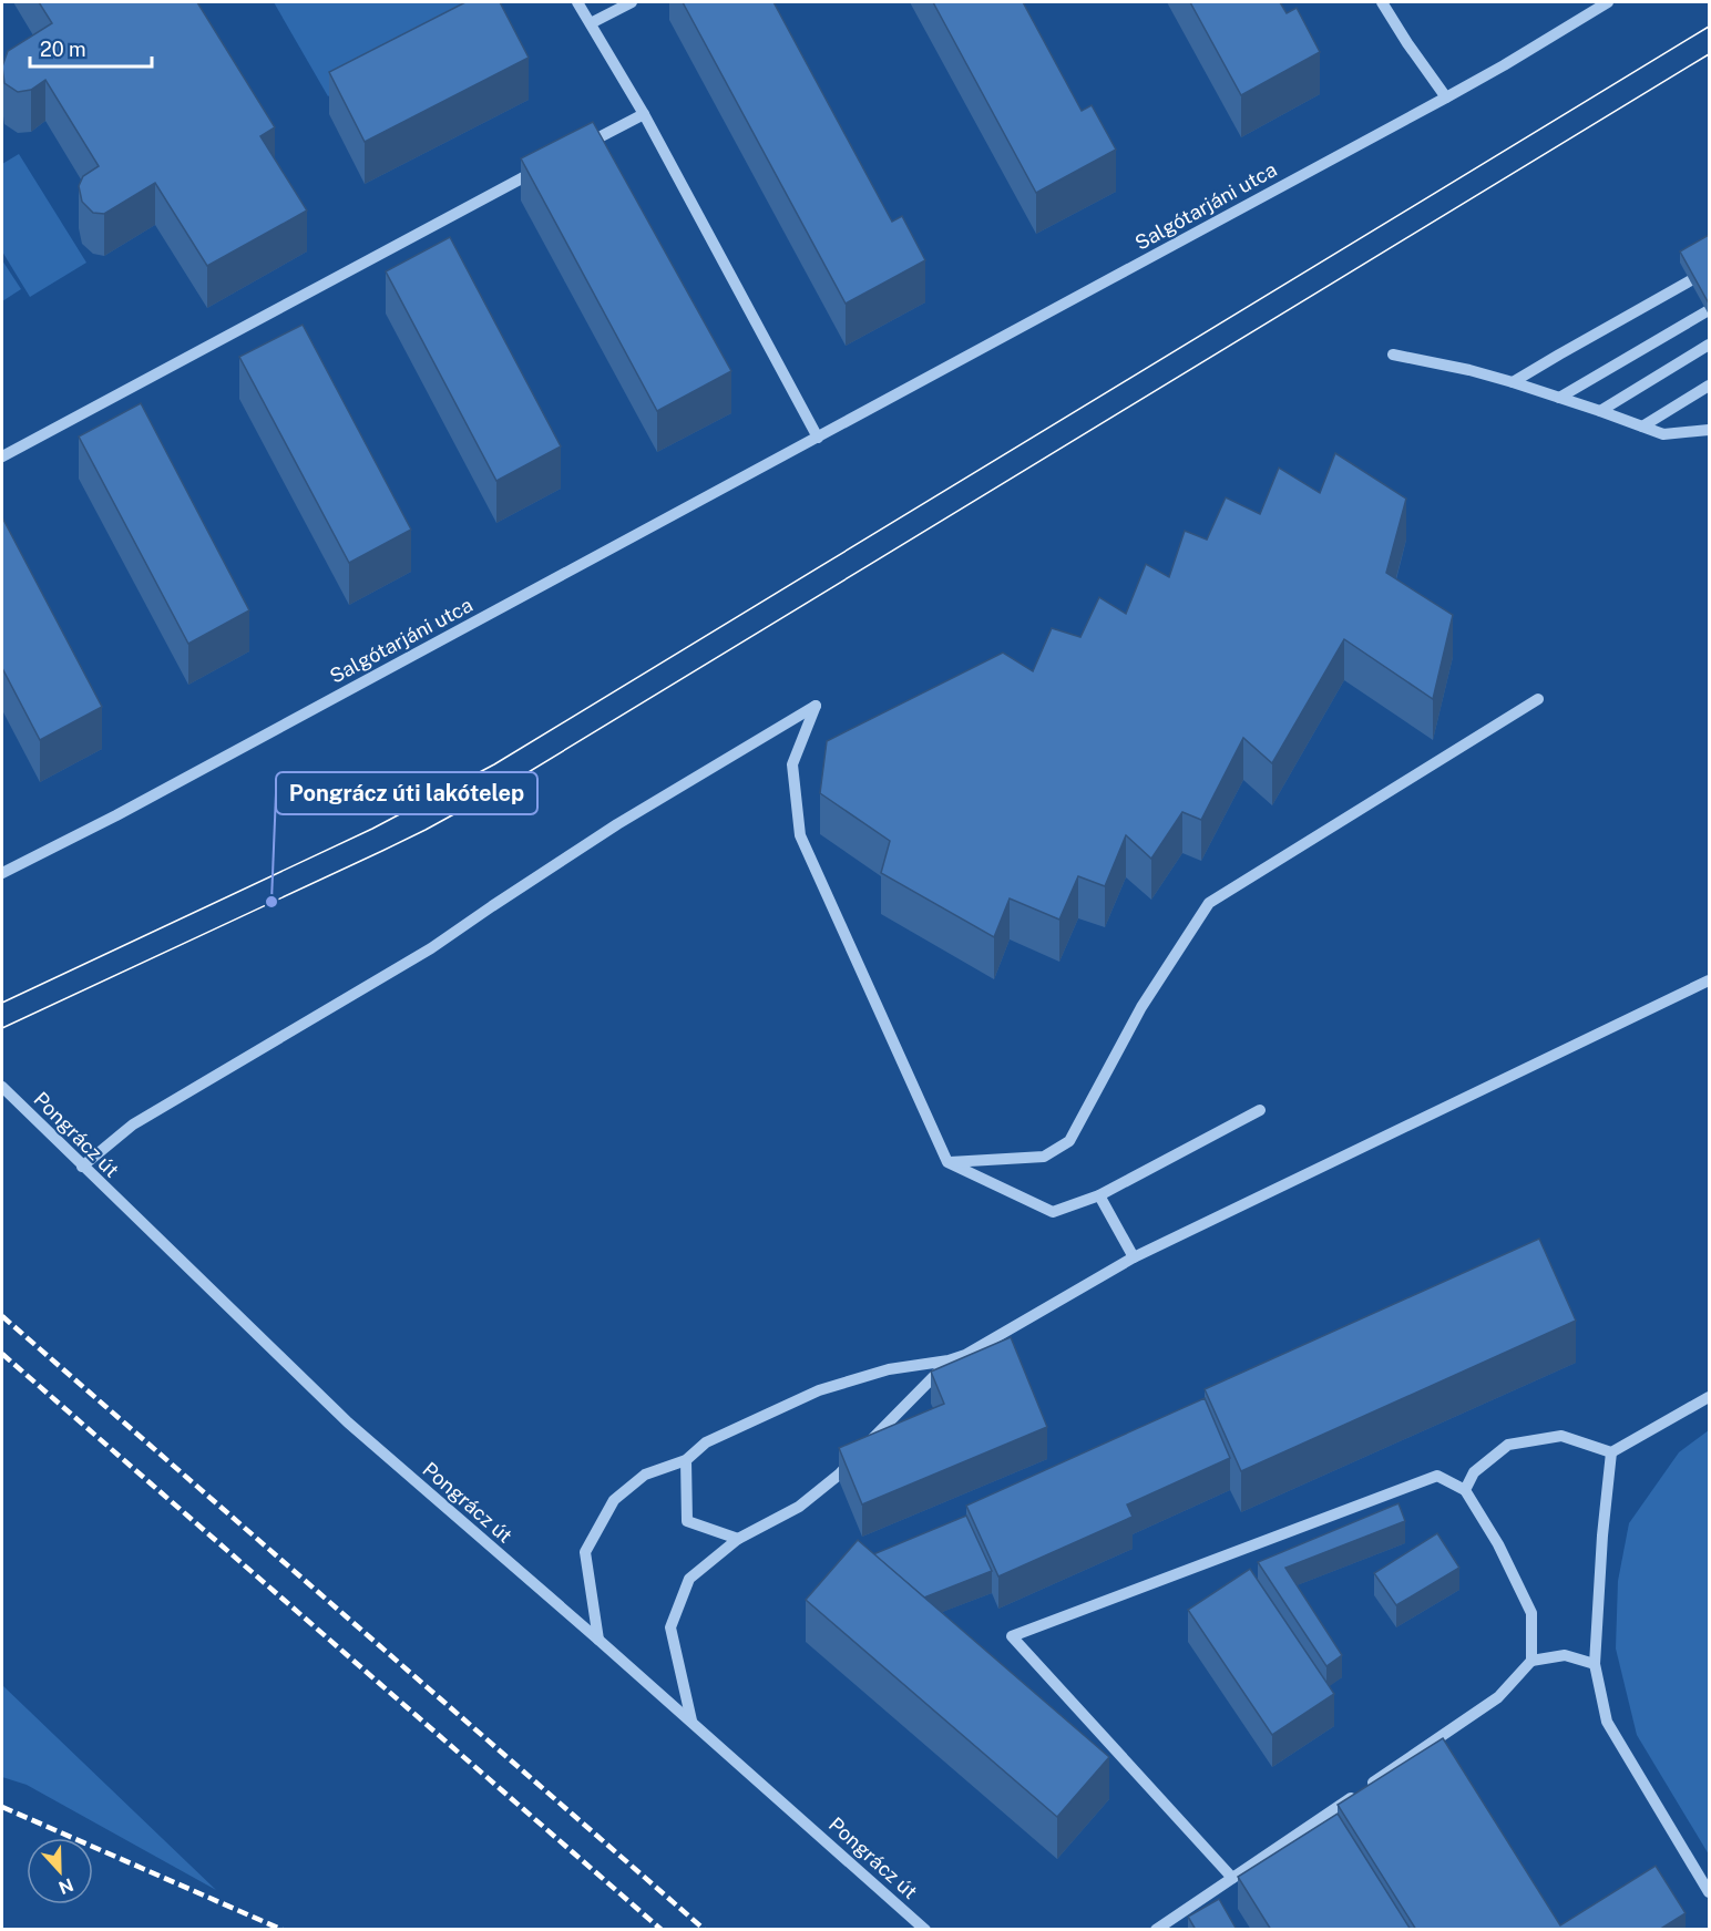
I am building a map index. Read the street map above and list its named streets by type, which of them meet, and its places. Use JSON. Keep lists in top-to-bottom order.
{
  "streets": {
    "street": ["Salgótarjáni utca", "Pongrácz út"]
  },
  "places": ["Pongrácz úti lakótelep"],
  "scale_bar": "20 m",
  "north": "bottom"
}
